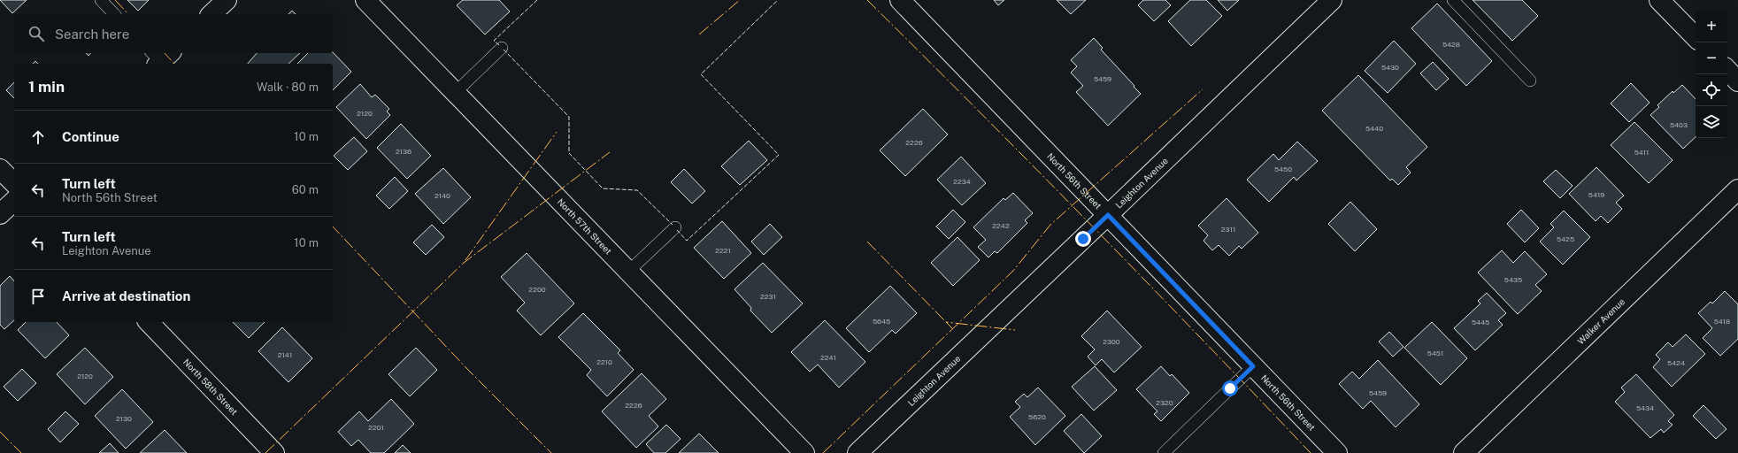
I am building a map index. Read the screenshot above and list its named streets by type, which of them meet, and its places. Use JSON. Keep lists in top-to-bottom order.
{
  "streets": {
    "street": [
      "North 56th Street",
      "Leighton Avenue",
      "North 57th Street",
      "Walker Avenue",
      "North 58th Street"
    ]
  },
  "crossings": [
    ["North 56th Street", "Leighton Avenue"]
  ],
  "house_numbers": [
    "5428",
    "5430",
    "5459",
    "2120",
    "5403",
    "5440",
    "2226",
    "2136",
    "5411",
    "5450",
    "2234",
    "5419",
    "2140",
    "2242",
    "2311",
    "5425",
    "2221",
    "5435",
    "2200",
    "2231",
    "5645",
    "5418",
    "5445",
    "2300",
    "5451",
    "2141",
    "2241",
    "2210",
    "5424",
    "2120",
    "5459",
    "2320",
    "2226",
    "5434",
    "5620",
    "2130",
    "2201"
  ],
  "page": {
    "map_buttons": ["+", "−"],
    "search": "Search here",
    "heading": ["1 min", "Walk · 80 m"],
    "list": [
      ["Continue", "10 m"],
      ["Turn left", "North 56th Street", "60 m"],
      ["Turn left", "Leighton Avenue", "10 m"],
      "Arrive at destination"
    ]
  }
}
